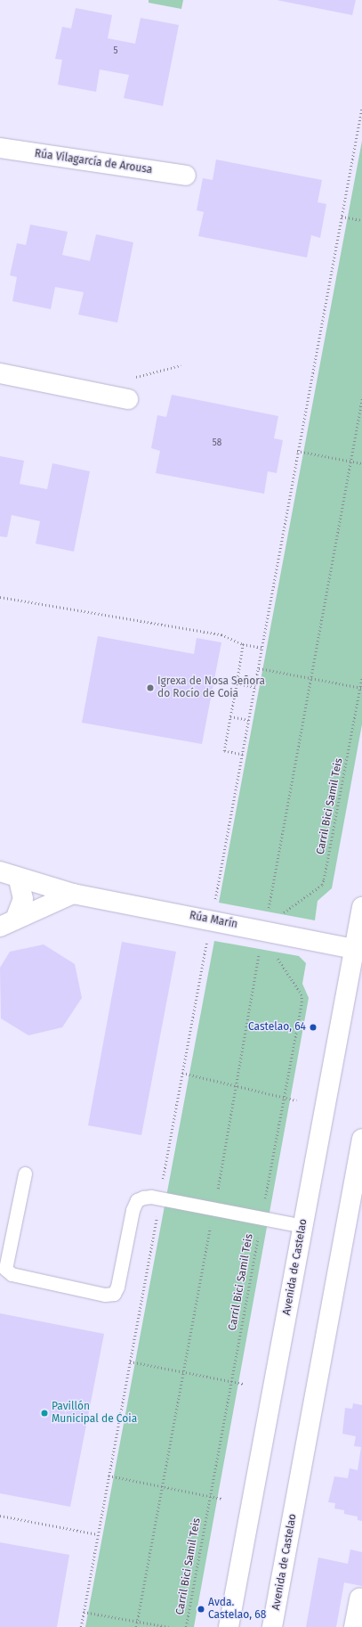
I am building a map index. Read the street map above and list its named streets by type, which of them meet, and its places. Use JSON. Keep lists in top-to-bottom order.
{
  "streets": {
    "main road": ["Rúa Vilagarcía de Arousa", "Rúa Marín", "Avenida de Castelao"],
    "path": ["Carril Bici Samil Teis"]
  },
  "crossings": [
    ["Rúa Marín", "Avenida de Castelao"]
  ],
  "places": [
    "Igrexa de Nosa Señora do Rocío de Coia",
    "Castelao, 64",
    "Pavillón Municipal de Coia",
    "Avda. Castelao, 68"
  ],
  "house_numbers": ["5", "58"]
}
